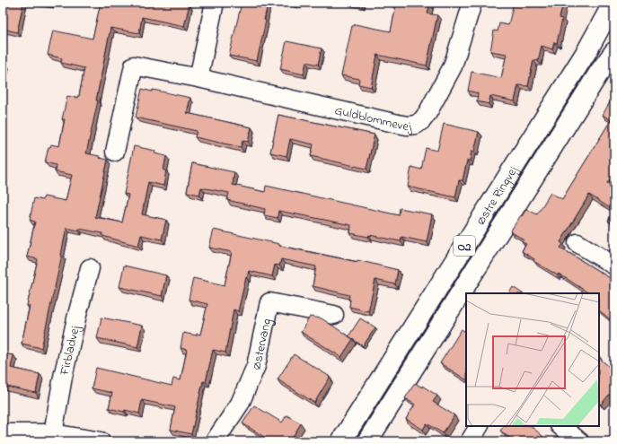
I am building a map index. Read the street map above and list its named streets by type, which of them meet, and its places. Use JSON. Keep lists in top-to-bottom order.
{
  "streets": {
    "main road": ["Østre Ringvej", "O2"],
    "street": ["Guldblommevej", "Østervang", "Firbladvej"]
  }
}
